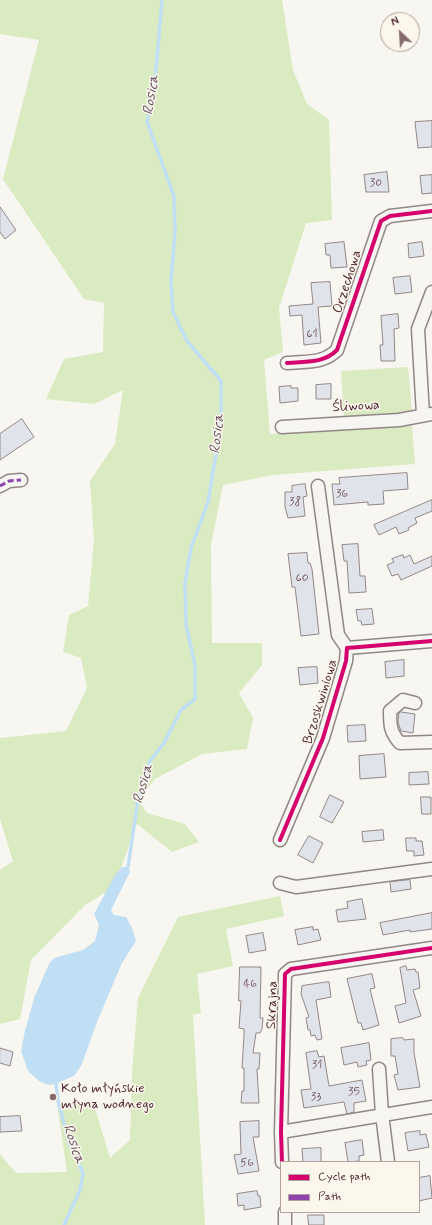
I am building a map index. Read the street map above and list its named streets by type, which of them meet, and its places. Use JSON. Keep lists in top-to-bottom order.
{
  "streets": {
    "street": [
      "Orzechowa",
      "Śliwowa",
      "Brzoskwiniowa",
      "Skrajna"
    ]
  },
  "water": ["Rosica"],
  "places": ["Koło młyńskie młyna wodnego"],
  "house_numbers": [
    "30",
    "61",
    "36",
    "38",
    "60",
    "46",
    "31",
    "35",
    "33",
    "56"
  ],
  "legend": ["Cycle path", "Path"],
  "north": "top left"
}
